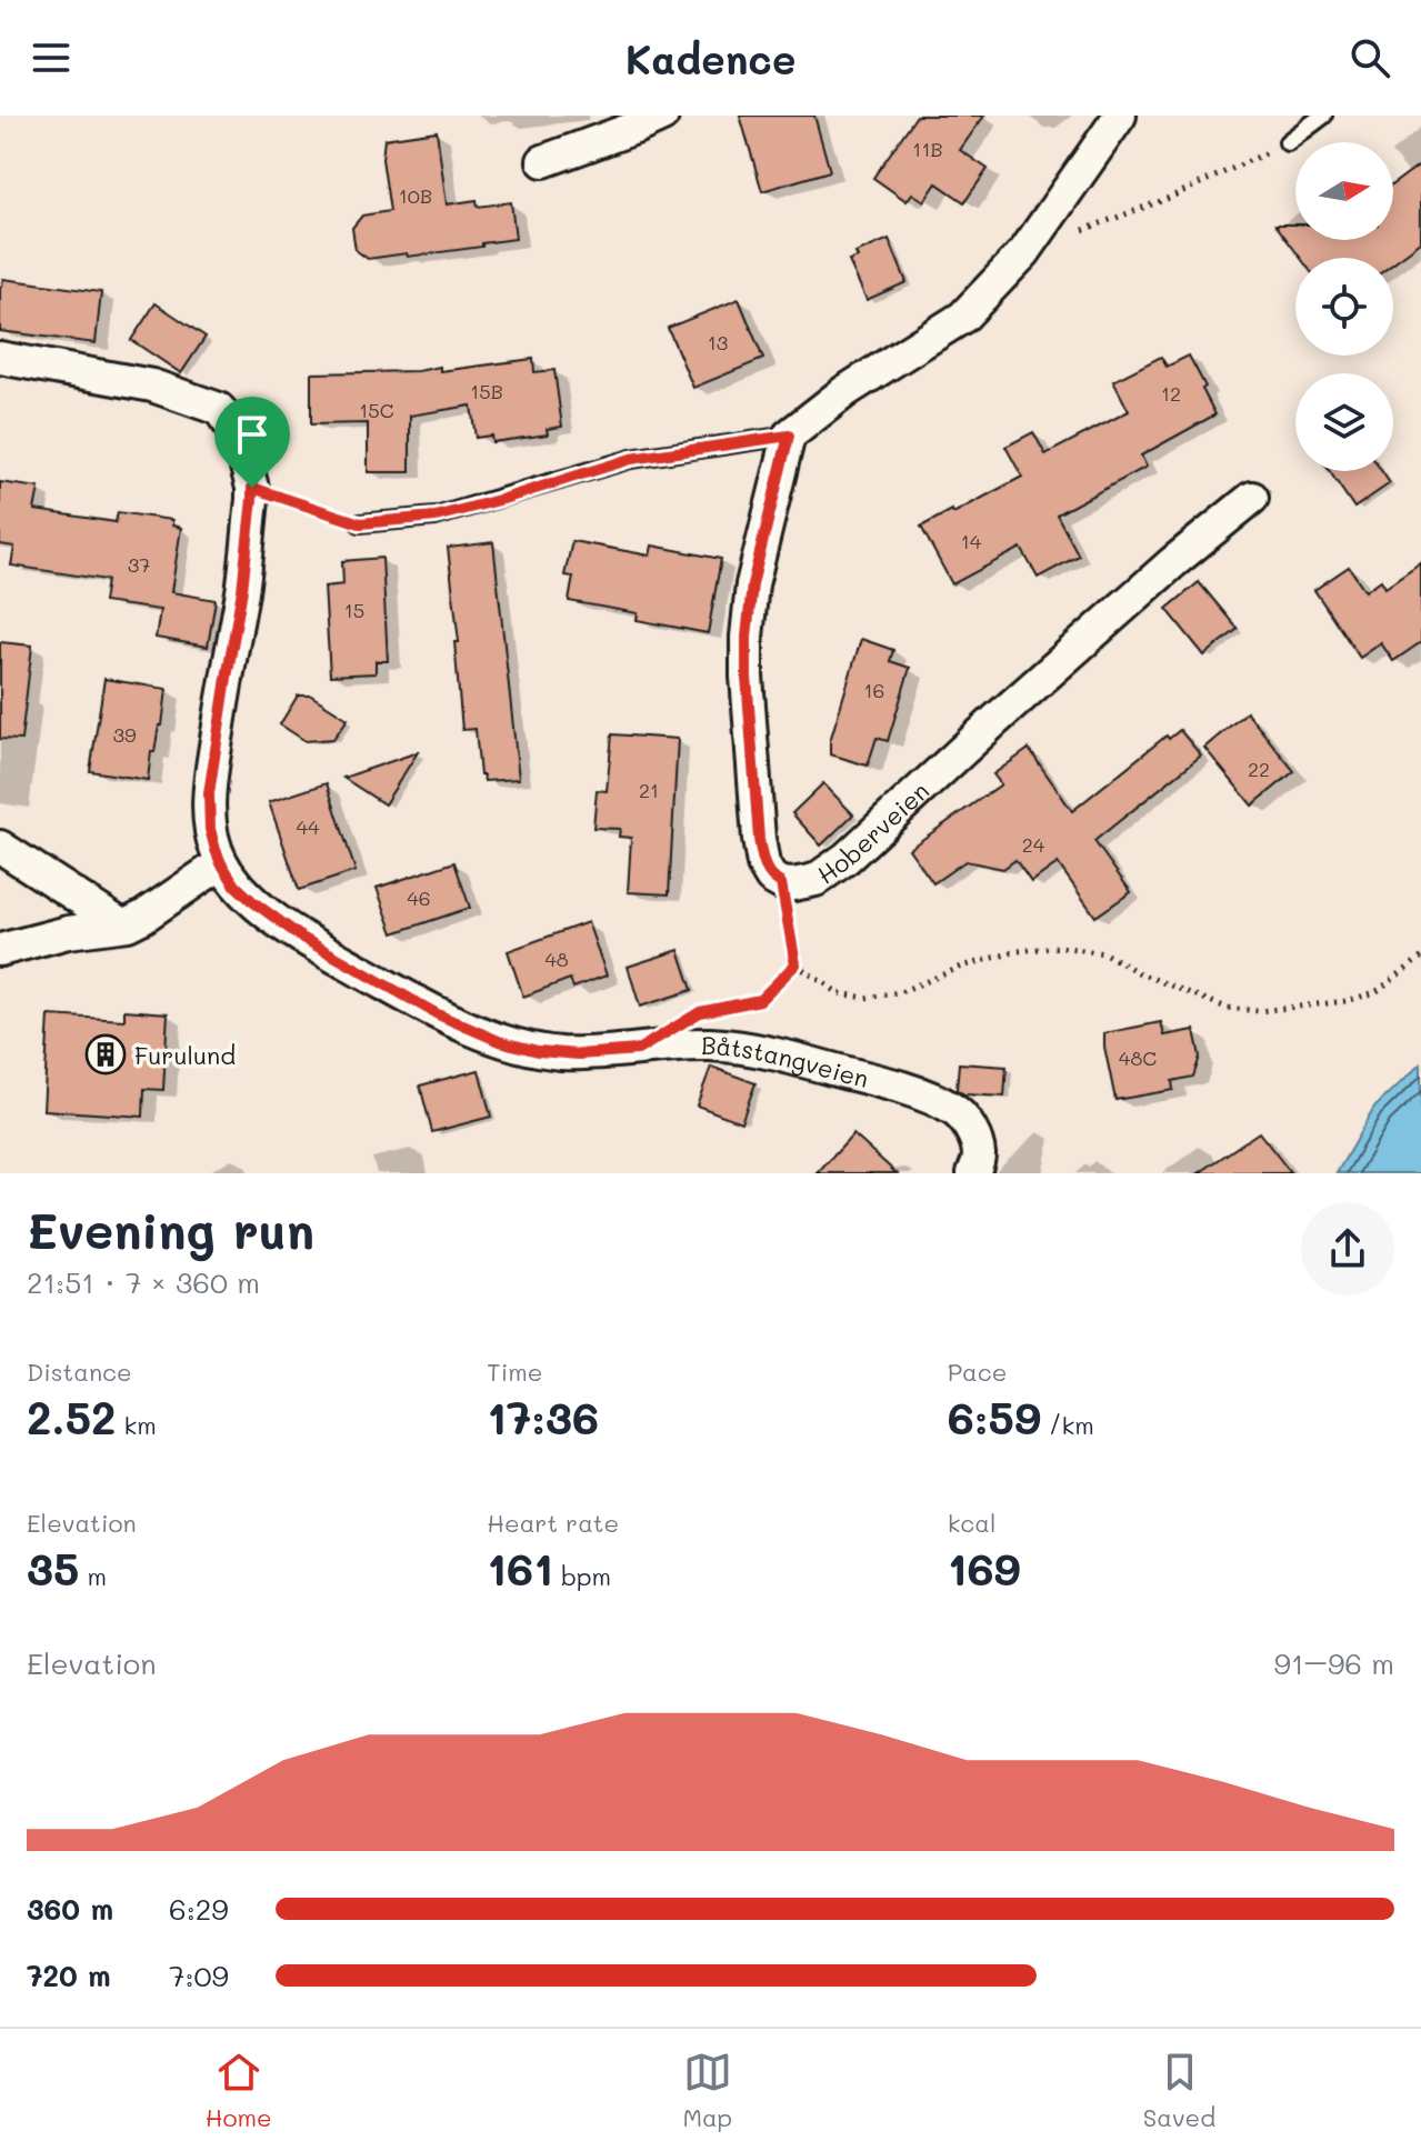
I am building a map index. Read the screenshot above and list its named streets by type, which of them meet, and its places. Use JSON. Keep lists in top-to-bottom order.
{
  "streets": {
    "street": ["Hoberveien", "Båtstangveien"]
  },
  "places": {
    "building": ["Furulund"]
  },
  "house_numbers": [
    "11B",
    "10B",
    "13",
    "15B",
    "12",
    "15C",
    "14",
    "37",
    "15",
    "16",
    "39",
    "22",
    "21",
    "44",
    "24",
    "46",
    "48",
    "48C"
  ],
  "north": "right",
  "page": {
    "header": "Kadence",
    "heading": ["Evening run", "21:51 · 7 × 360 m"],
    "stats": [
      ["Distance", "2.52 km"],
      ["Time", "17:36"],
      ["Pace", "6:59 /km"],
      ["Elevation", "35 m"],
      ["Heart rate", "161 bpm"],
      ["kcal", "169"]
    ],
    "chart": ["Elevation", "91–96 m"],
    "list": [
      {
        "name": "360 m",
        "note": "6:29"
      },
      {
        "name": "720 m",
        "note": "7:09"
      }
    ],
    "tabs": ["Home", "Map", "Saved"]
  }
}
